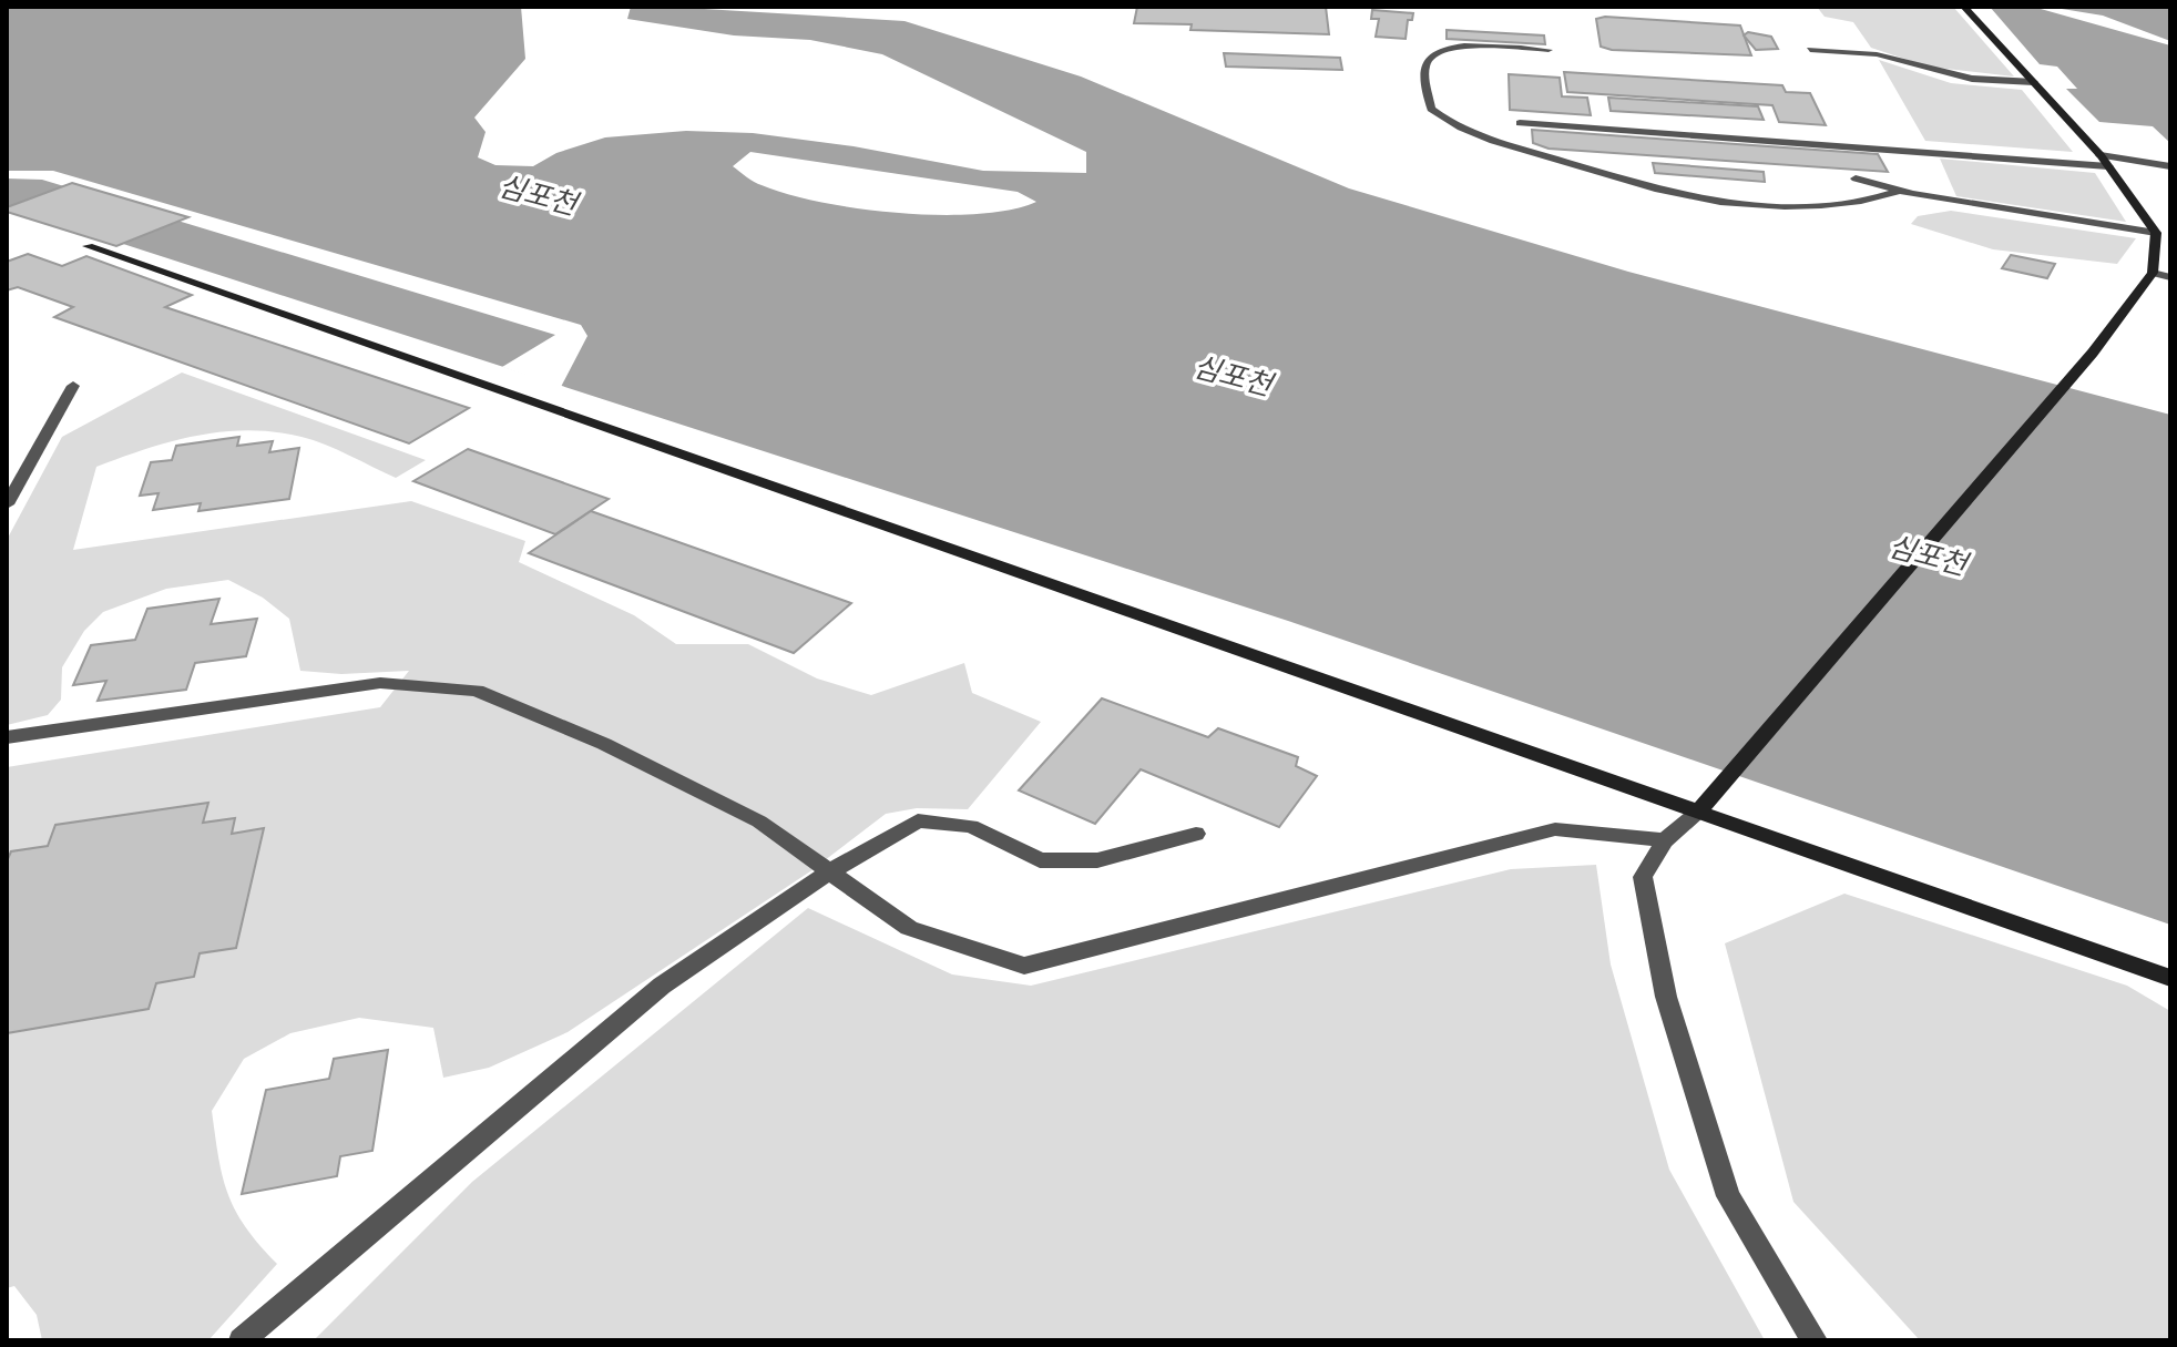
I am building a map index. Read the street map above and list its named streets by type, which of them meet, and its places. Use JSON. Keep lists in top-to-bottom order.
{
  "water": ["심포천"]
}
